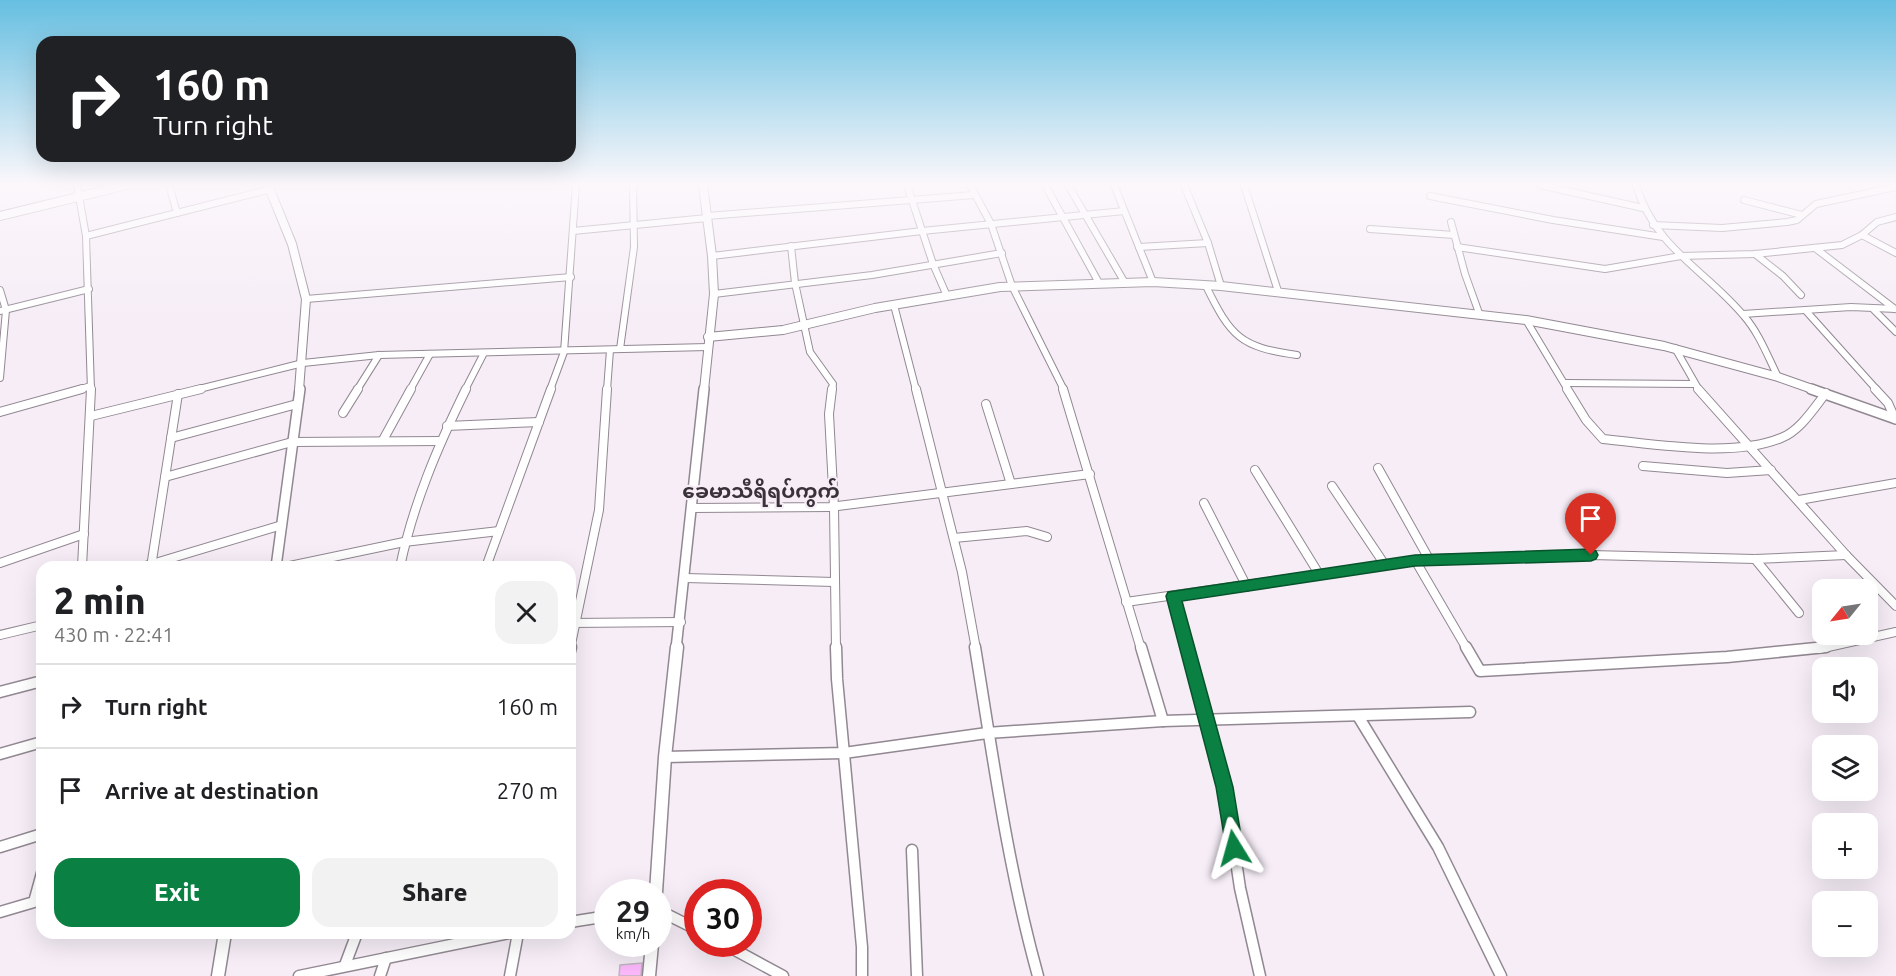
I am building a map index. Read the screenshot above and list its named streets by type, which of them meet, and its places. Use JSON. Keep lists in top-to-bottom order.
{
  "districts": ["ခေမာသီရိရပ်ကွက်"],
  "north": "bottom left",
  "page": {
    "turn": ["160 m", "Turn right"],
    "heading": ["2 min", "430 m · 22:41"],
    "map_buttons": ["+", "−"],
    "list": [
      {
        "name": "Turn right",
        "value": "160 m"
      },
      {
        "name": "Arrive at destination",
        "value": "270 m"
      }
    ],
    "buttons": ["Exit", "Share"],
    "speed": "29 km/h",
    "limit": "30"
  }
}
